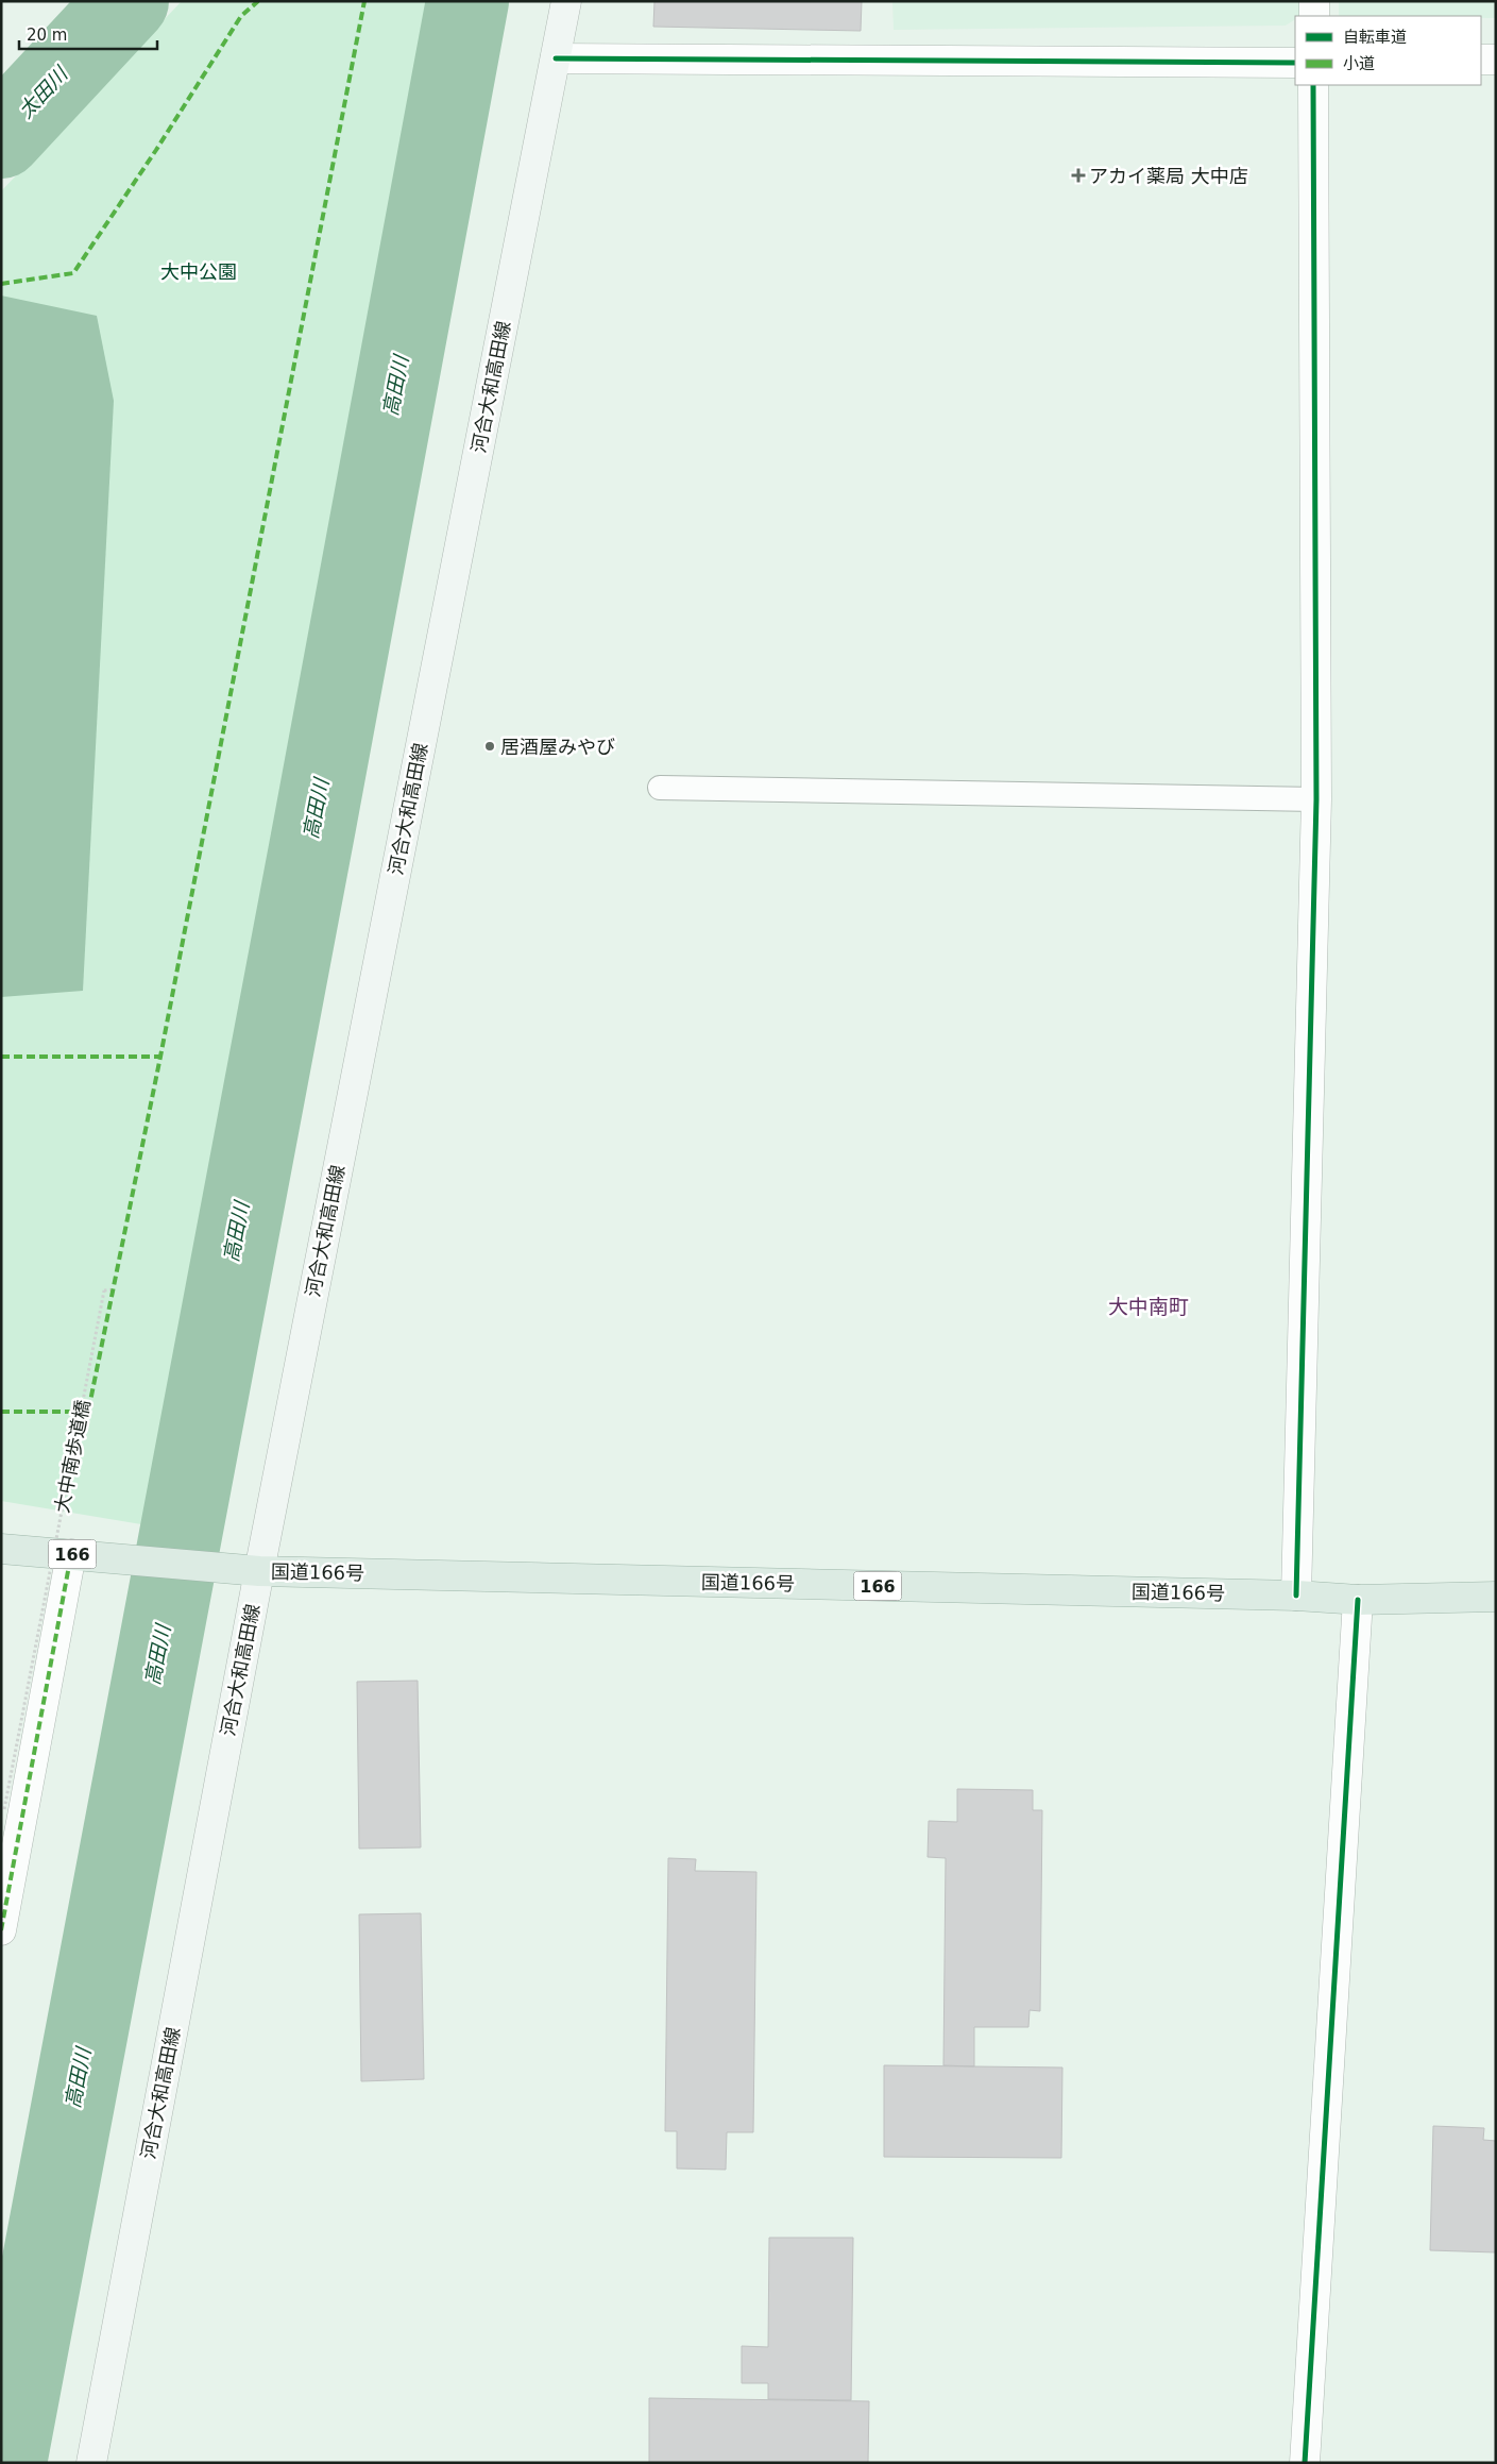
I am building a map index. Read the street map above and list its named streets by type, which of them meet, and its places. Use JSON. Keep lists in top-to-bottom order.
{
  "streets": {
    "highway": ["166", "国道166号"],
    "main road": ["河合大和高田線"],
    "path": ["大中南歩道橋"]
  },
  "crossings": [
    ["河合大和高田線", "国道166号"]
  ],
  "districts": ["大中南町"],
  "water": ["太田川", "高田川"],
  "parks": ["大中公園"],
  "places": {
    "health": ["アカイ薬局 大中店"],
    "other": ["居酒屋みやび"]
  },
  "legend": ["自転車道", "小道"],
  "scale_bar": "20 m"
}
